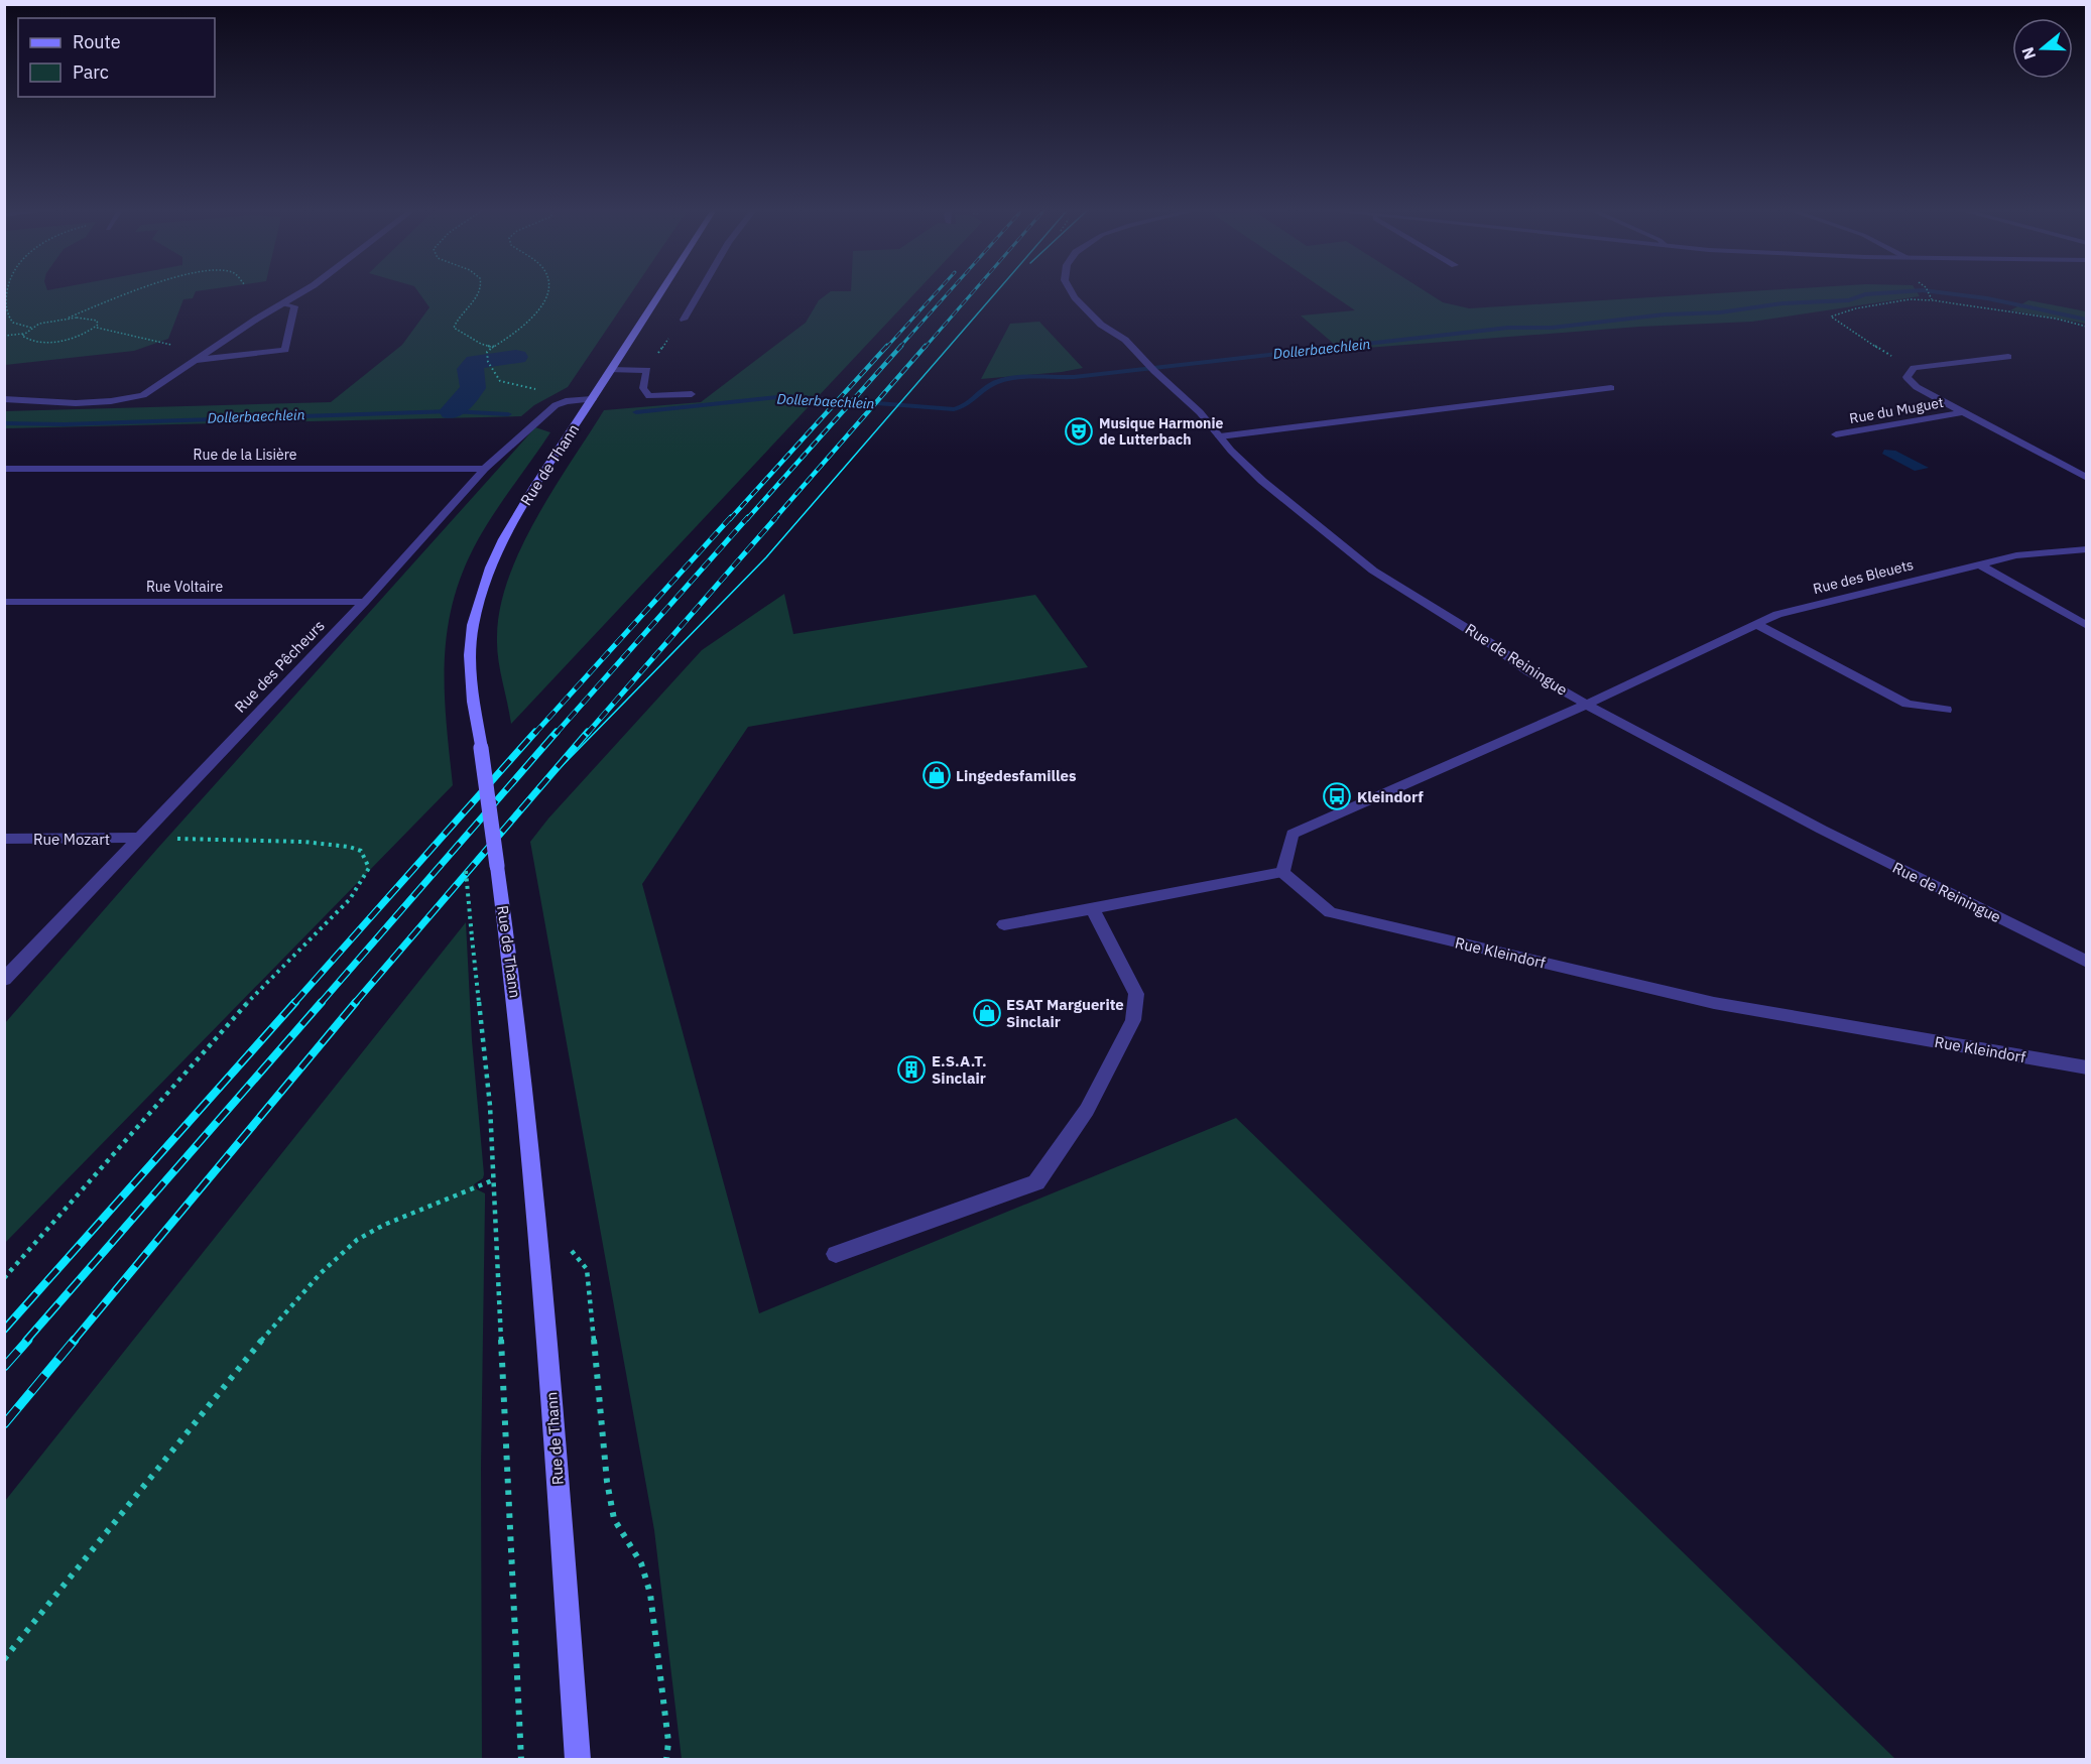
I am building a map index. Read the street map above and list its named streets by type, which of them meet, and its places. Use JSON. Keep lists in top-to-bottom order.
{
  "streets": {
    "main road": ["Rue de Thann"],
    "street": [
      "Rue du Muguet",
      "Rue de la Lisière",
      "Rue des Bleuets",
      "Rue Voltaire",
      "Rue de Reiningue",
      "Rue des Pêcheurs",
      "Rue Mozart",
      "Rue Kleindorf"
    ]
  },
  "crossings": [
    ["Rue de la Lisière", "Rue des Pêcheurs"],
    ["Rue de Thann", "Rue des Pêcheurs"],
    ["Rue des Bleuets", "Rue de Reiningue"],
    ["Rue Voltaire", "Rue des Pêcheurs"],
    ["Rue des Pêcheurs", "Rue Mozart"]
  ],
  "water": ["Dollerbaechlein"],
  "places": {
    "theatre": ["Musique Harmonie de Lutterbach"],
    "shop": ["Lingedesfamilles", "ESAT Marguerite Sinclair"],
    "bus stop": ["Kleindorf"],
    "building": ["E.S.A.T. Sinclair"]
  },
  "legend": ["Route", "Parc"],
  "north": "left"
}
